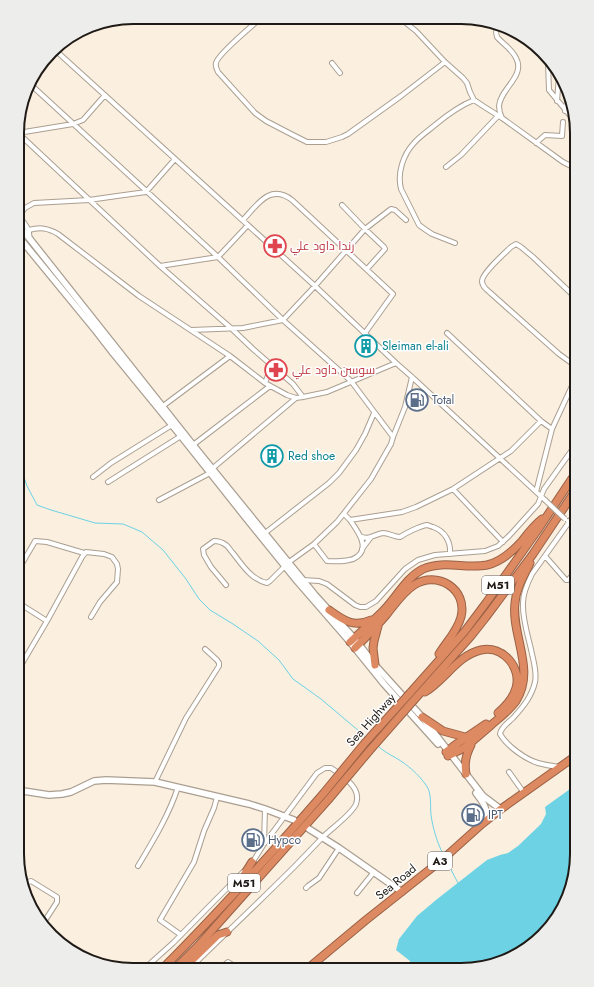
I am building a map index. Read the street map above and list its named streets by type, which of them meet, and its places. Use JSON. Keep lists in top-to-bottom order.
{
  "streets": {
    "highway": [
      "M51",
      "Sea Highway",
      "A3",
      "Sea Road"
    ]
  },
  "places": {
    "pharmacy": ["رندا داود علي", "سوسن داود علي"],
    "building": ["Sleiman el-ali", "Red shoe"],
    "fuel station": ["Total", "IPT", "Hypco"]
  }
}
